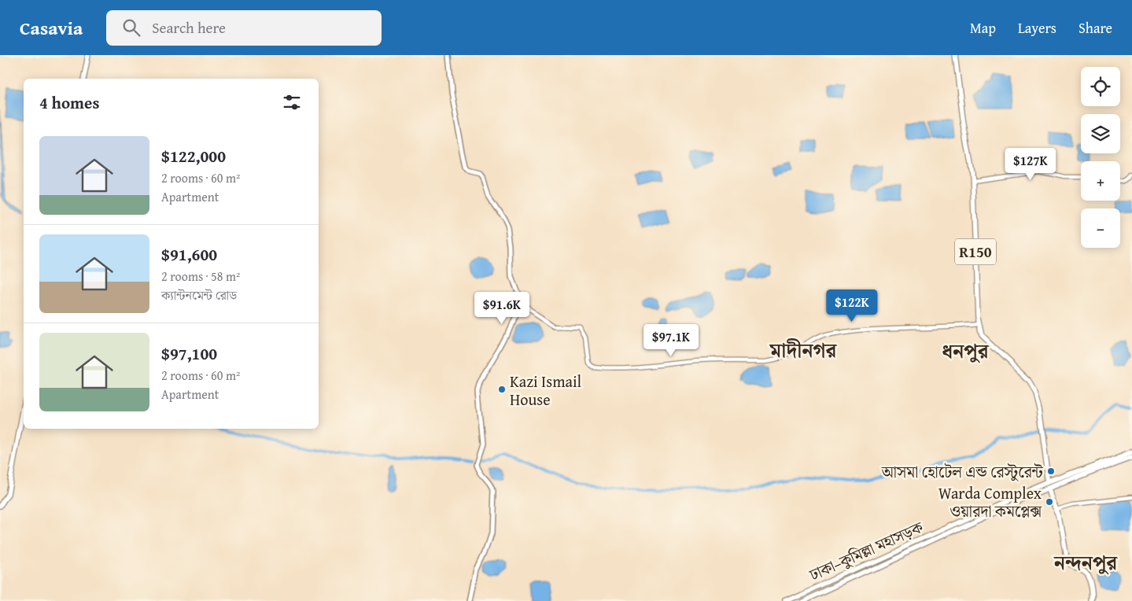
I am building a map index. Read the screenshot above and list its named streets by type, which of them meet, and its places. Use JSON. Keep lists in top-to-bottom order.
{
  "streets": {
    "main road": ["R150", "ঢাকা–কুমিল্লা মহাসড়ক"]
  },
  "districts": ["মাদীনগর", "ধনপুর", "নন্দনপুর"],
  "places": ["Kazi Ismail House", "আসমা হোটেল এন্ড রেস্টুরেন্ট", "Warda Complex ওয়ারদা কমপ্লেক্স"],
  "page": {
    "header": "Casavia",
    "search": "Search here",
    "nav": ["Map", "Layers", "Share"],
    "map_buttons": ["+", "−"],
    "heading": "4 homes",
    "list": [
      {
        "name": "$122,000",
        "note": "2 rooms · 60 m² · Apartment"
      },
      {
        "name": "$91,600",
        "note": "2 rooms · 58 m² · ক্যান্টনমেন্ট রোড"
      },
      {
        "name": "$97,100",
        "note": "2 rooms · 60 m² · Apartment"
      }
    ],
    "price": [
      "$127K",
      "$122K",
      "$91.6K",
      "$97.1K"
    ]
  }
}
